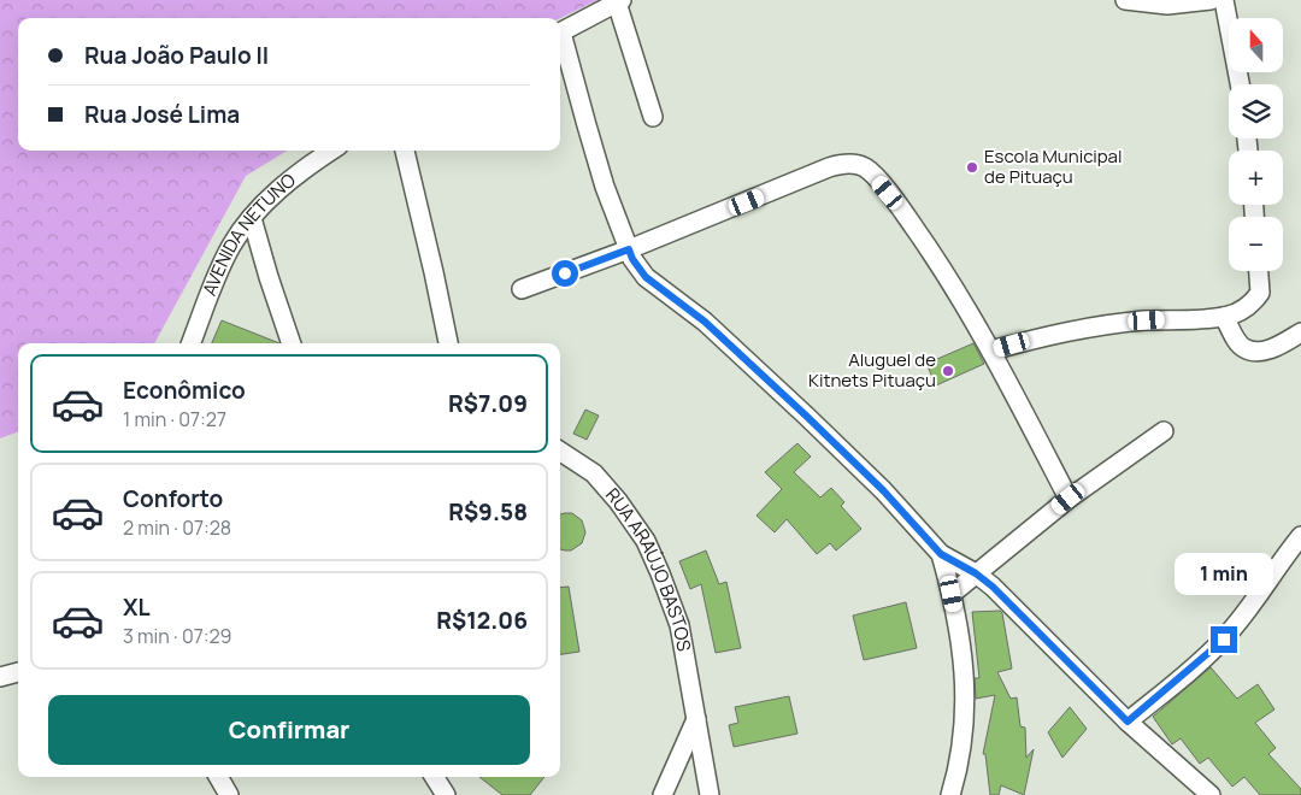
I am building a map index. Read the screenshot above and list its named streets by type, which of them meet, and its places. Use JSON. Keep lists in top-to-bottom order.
{
  "streets": {
    "street": ["AVENIDA NETUNO", "RUA ARAÚJO BASTOS"]
  },
  "places": ["Escola Municipal de Pituaçu", "Aluguel de Kitnets Pituaçu"],
  "north": "top",
  "page": {
    "map_buttons": ["+", "−"],
    "banner": ["Rua João Paulo II", "Rua José Lima"],
    "list": [
      {
        "name": "Econômico",
        "note": "1 min · 07:27",
        "value": "R$7.09"
      },
      {
        "name": "Conforto",
        "note": "2 min · 07:28",
        "value": "R$9.58"
      },
      {
        "name": "XL",
        "note": "3 min · 07:29",
        "value": "R$12.06"
      }
    ],
    "bubble": "1 min",
    "buttons": "Confirmar"
  }
}
